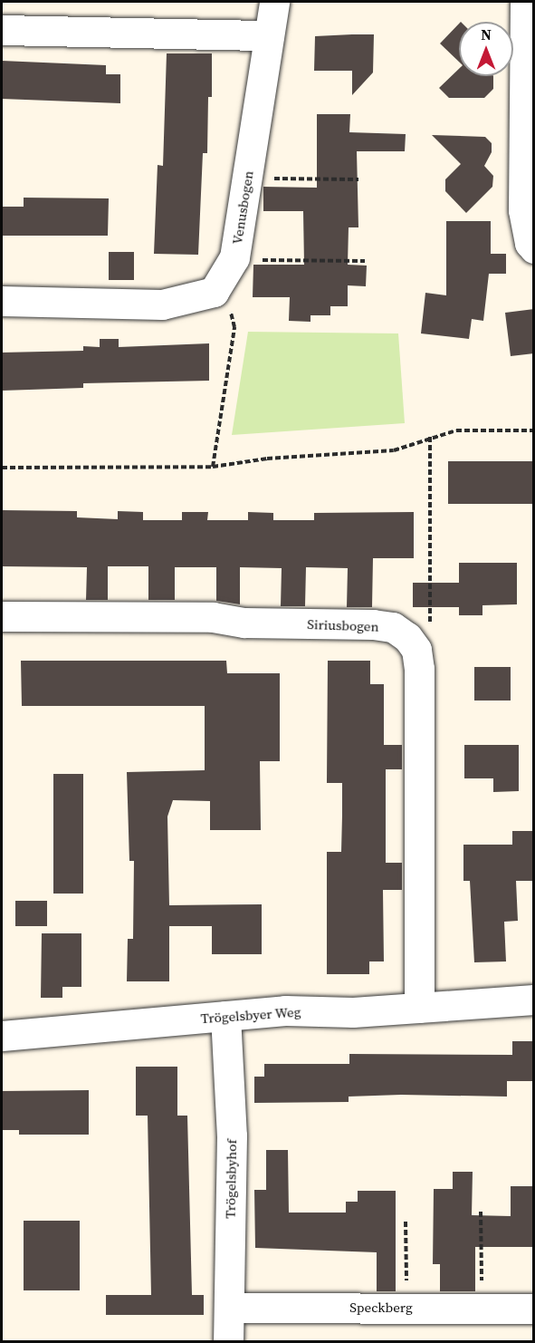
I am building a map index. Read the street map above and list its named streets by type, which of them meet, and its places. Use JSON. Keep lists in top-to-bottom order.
{
  "streets": {
    "street": [
      "Venusbogen",
      "Siriusbogen",
      "Trögelsbyer Weg",
      "Trögelsbyhof",
      "Speckberg"
    ]
  },
  "crossings": [
    ["Trögelsbyer Weg", "Trögelsbyhof"],
    ["Trögelsbyhof", "Speckberg"]
  ],
  "north": "top"
}
